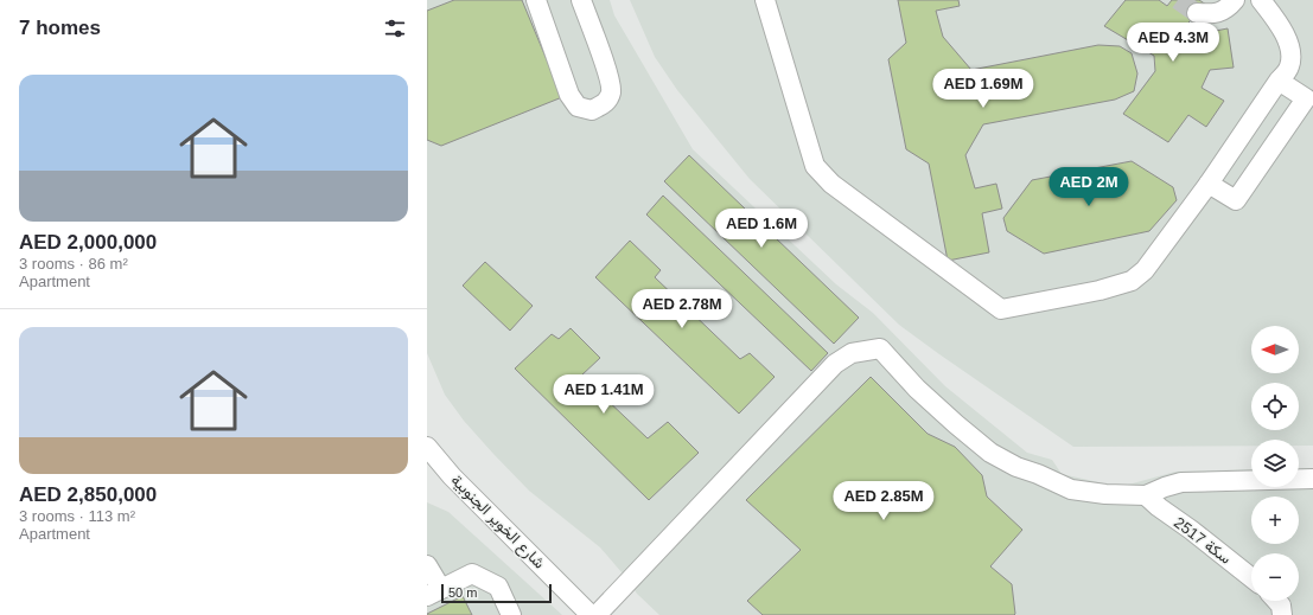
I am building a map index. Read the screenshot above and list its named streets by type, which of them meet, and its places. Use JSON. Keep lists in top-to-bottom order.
{
  "streets": {
    "street": ["شارع الخوير الجنوبية", "2517 سكة"]
  },
  "scale_bar": "50 m",
  "north": "left",
  "page": {
    "heading": "7 homes",
    "price": [
      "AED 4.3M",
      "AED 1.69M",
      "AED 2M",
      "AED 1.6M",
      "AED 2.78M",
      "AED 1.41M",
      "AED 2.85M"
    ],
    "list": [
      {
        "name": "AED 2,000,000",
        "note": "3 rooms · 86 m² · Apartment"
      },
      {
        "name": "AED 2,850,000",
        "note": "3 rooms · 113 m² · Apartment"
      }
    ],
    "map_buttons": ["+", "−"],
    "scale": "50 m"
  }
}
